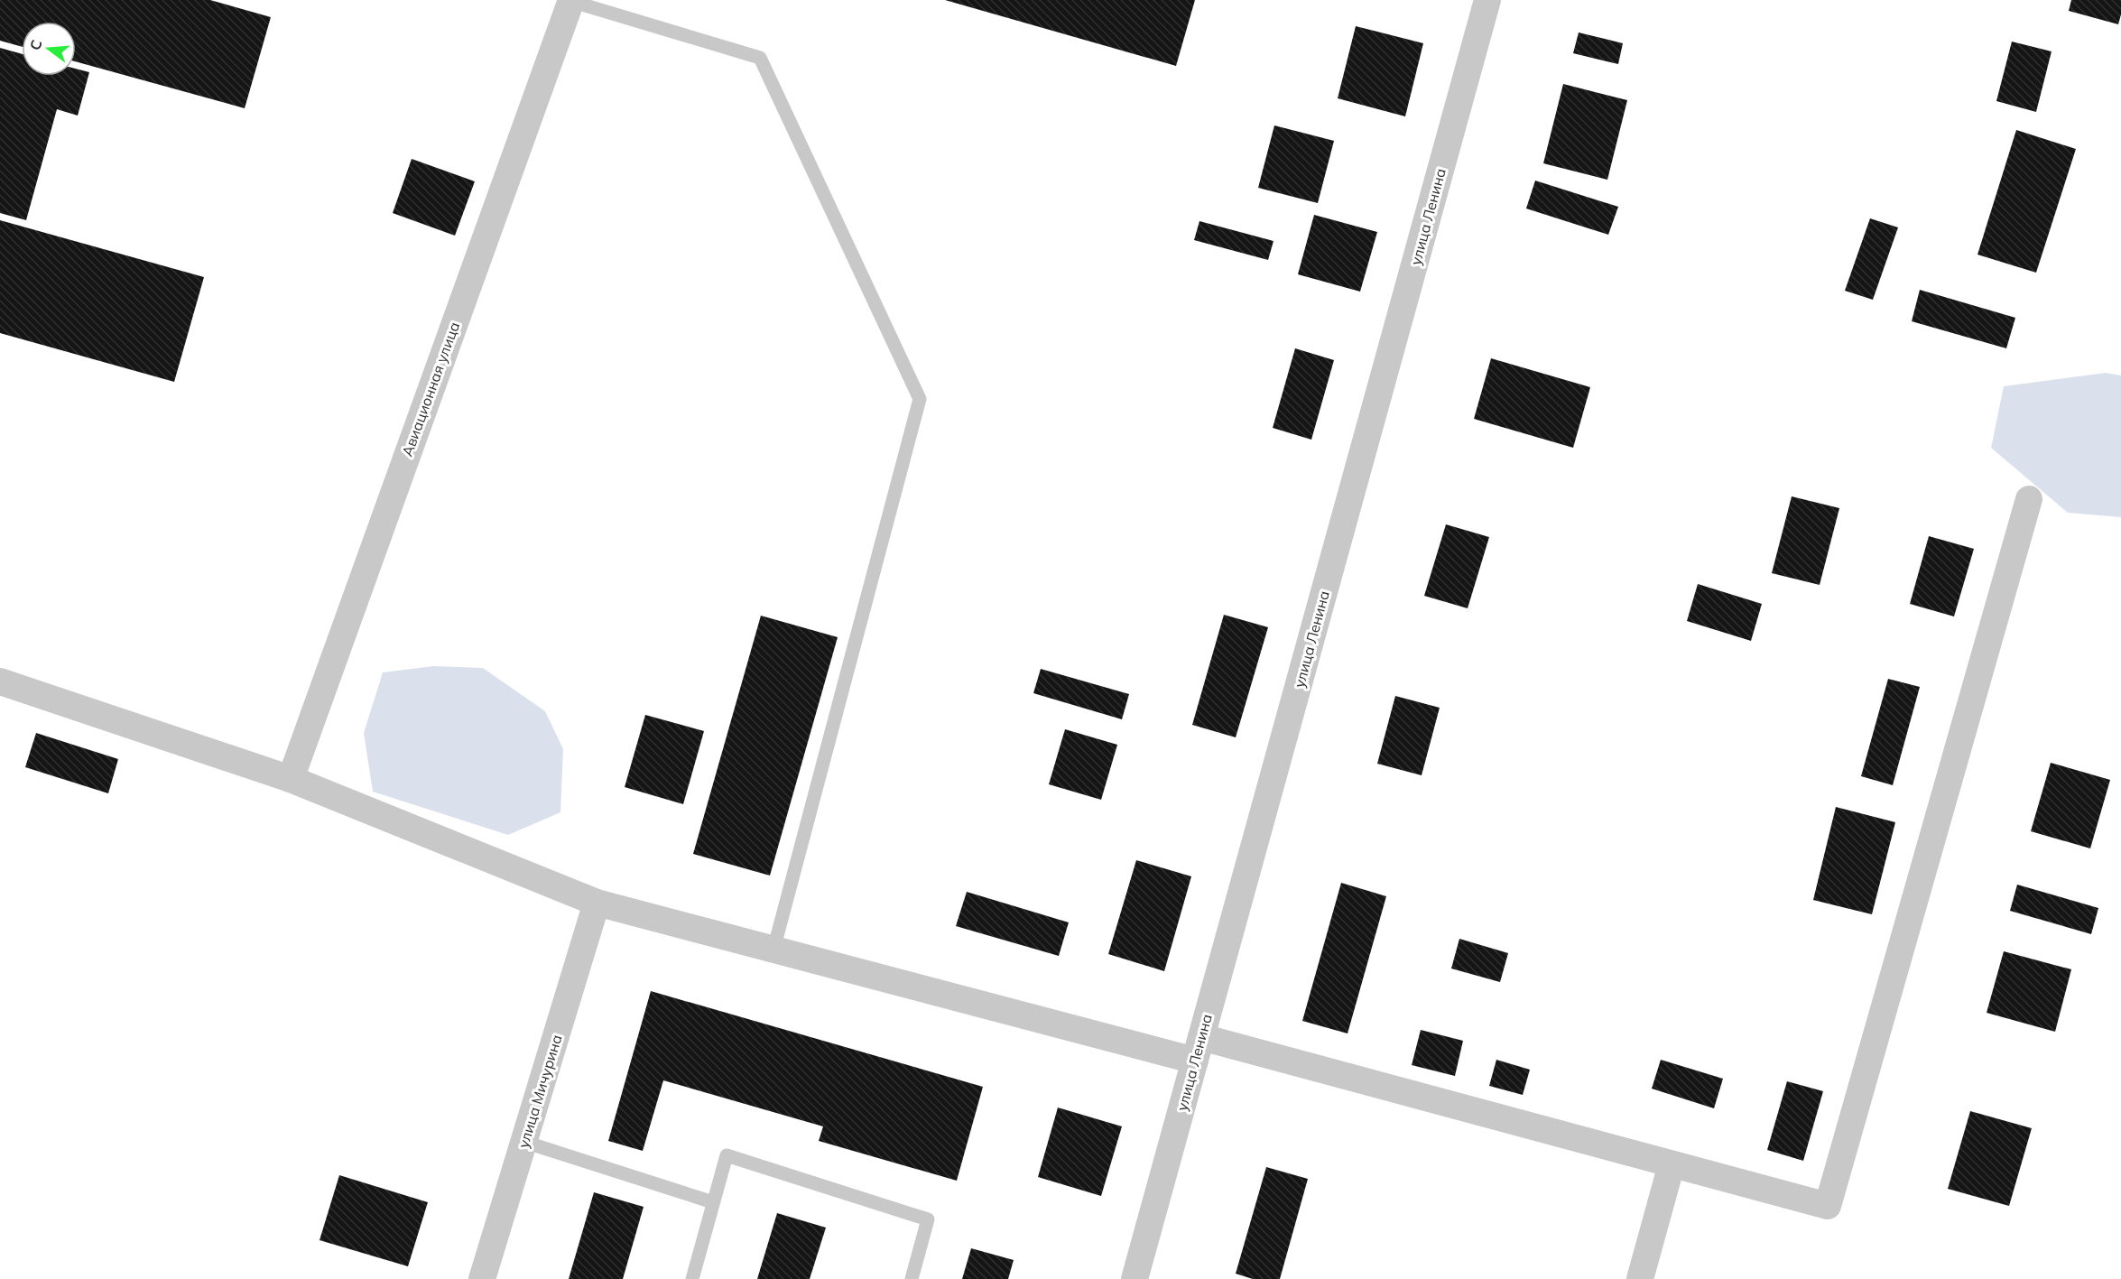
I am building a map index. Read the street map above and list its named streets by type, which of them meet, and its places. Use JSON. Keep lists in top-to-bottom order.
{
  "streets": {
    "street": ["улица Ленина", "Авиационная улица", "улица Мичурина"]
  },
  "north": "left"
}
